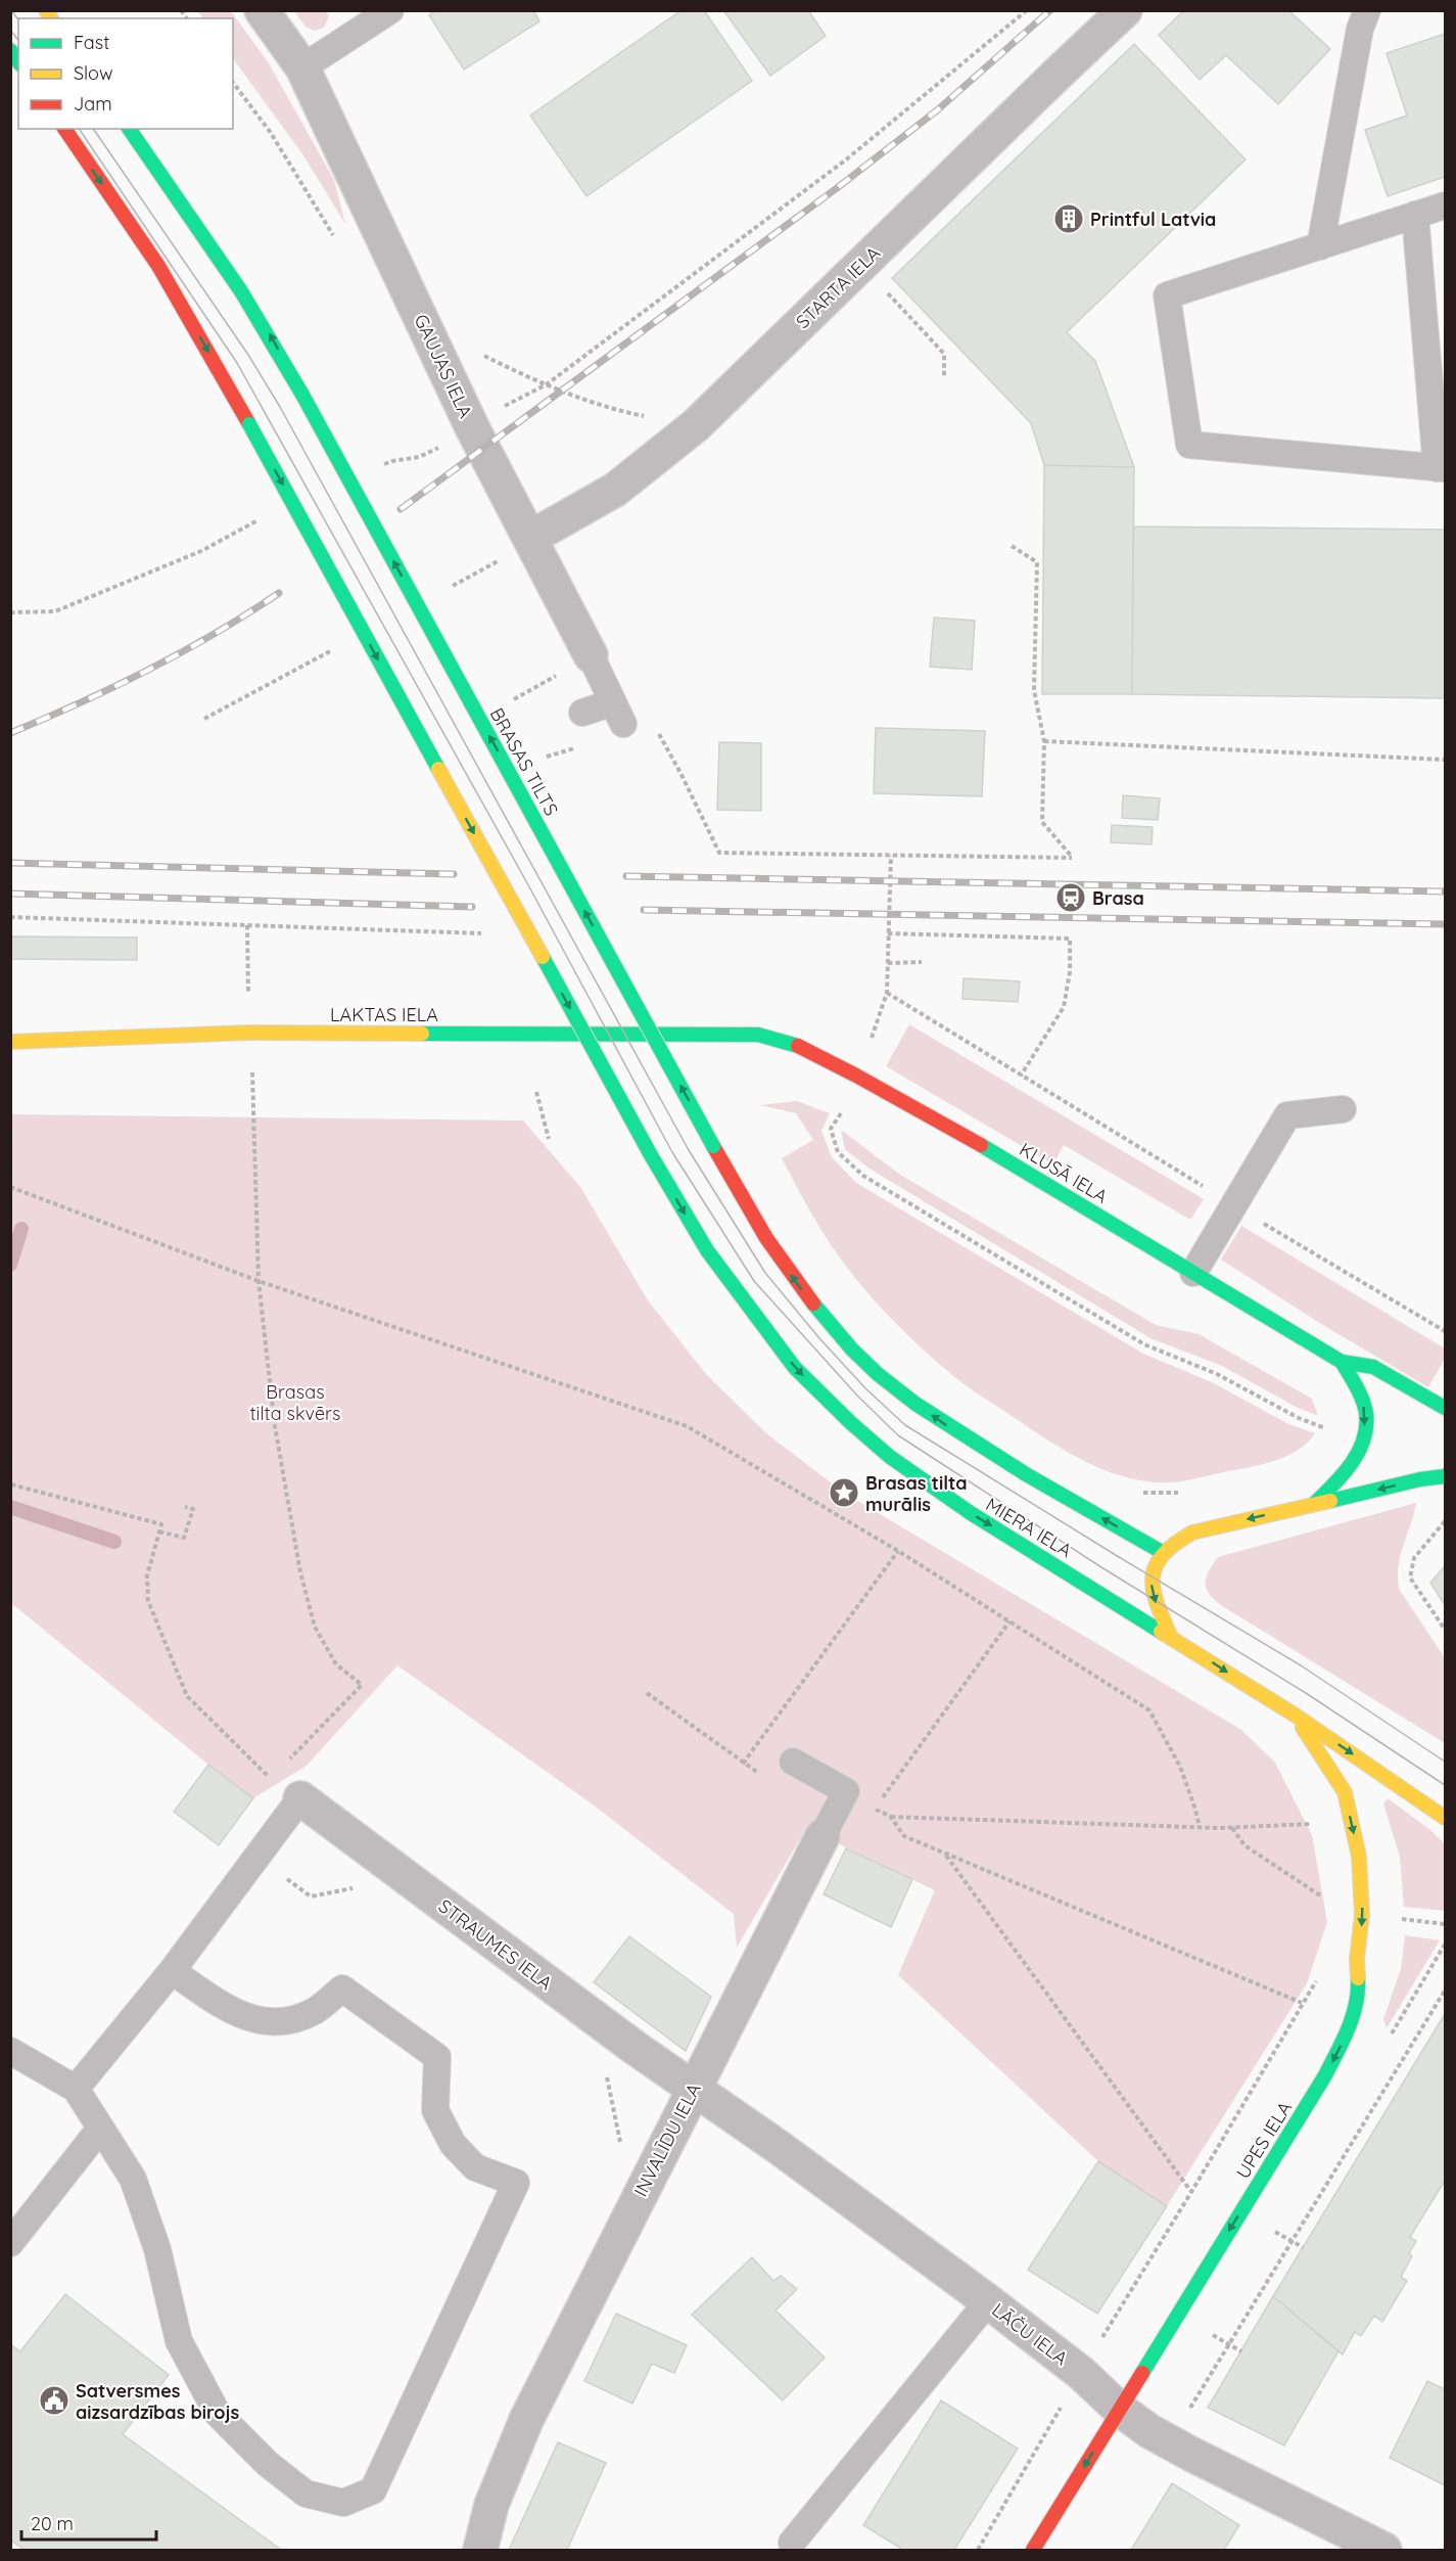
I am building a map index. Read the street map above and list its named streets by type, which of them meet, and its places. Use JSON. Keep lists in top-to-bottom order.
{
  "streets": {
    "street": [
      "STARTA IELA",
      "GAUJAS IELA",
      "BRASAS TILTS",
      "LAKTAS IELA",
      "KLUSĀ IELA",
      "MIERA IELA",
      "STRAUMES IELA",
      "INVALĪDU IELA",
      "UPES IELA",
      "LĀČU IELA"
    ]
  },
  "crossings": [
    ["STARTA IELA", "GAUJAS IELA"],
    ["LAKTAS IELA", "KLUSĀ IELA"],
    ["MIERA IELA", "UPES IELA"],
    ["STRAUMES IELA", "INVALĪDU IELA"],
    ["STRAUMES IELA", "LĀČU IELA"],
    ["INVALĪDU IELA", "LĀČU IELA"],
    ["UPES IELA", "LĀČU IELA"]
  ],
  "one_way": ["BRASAS TILTS", "MIERA IELA", "UPES IELA"],
  "parks": ["Brasas tilta skvērs"],
  "places": {
    "building": ["Printful Latvia"],
    "station": ["Brasa"],
    "place": ["Brasas tilta murālis"],
    "public building": ["Satversmes aizsardzības birojs"]
  },
  "legend": ["Fast", "Slow", "Jam"],
  "scale_bar": "20 m"
}
